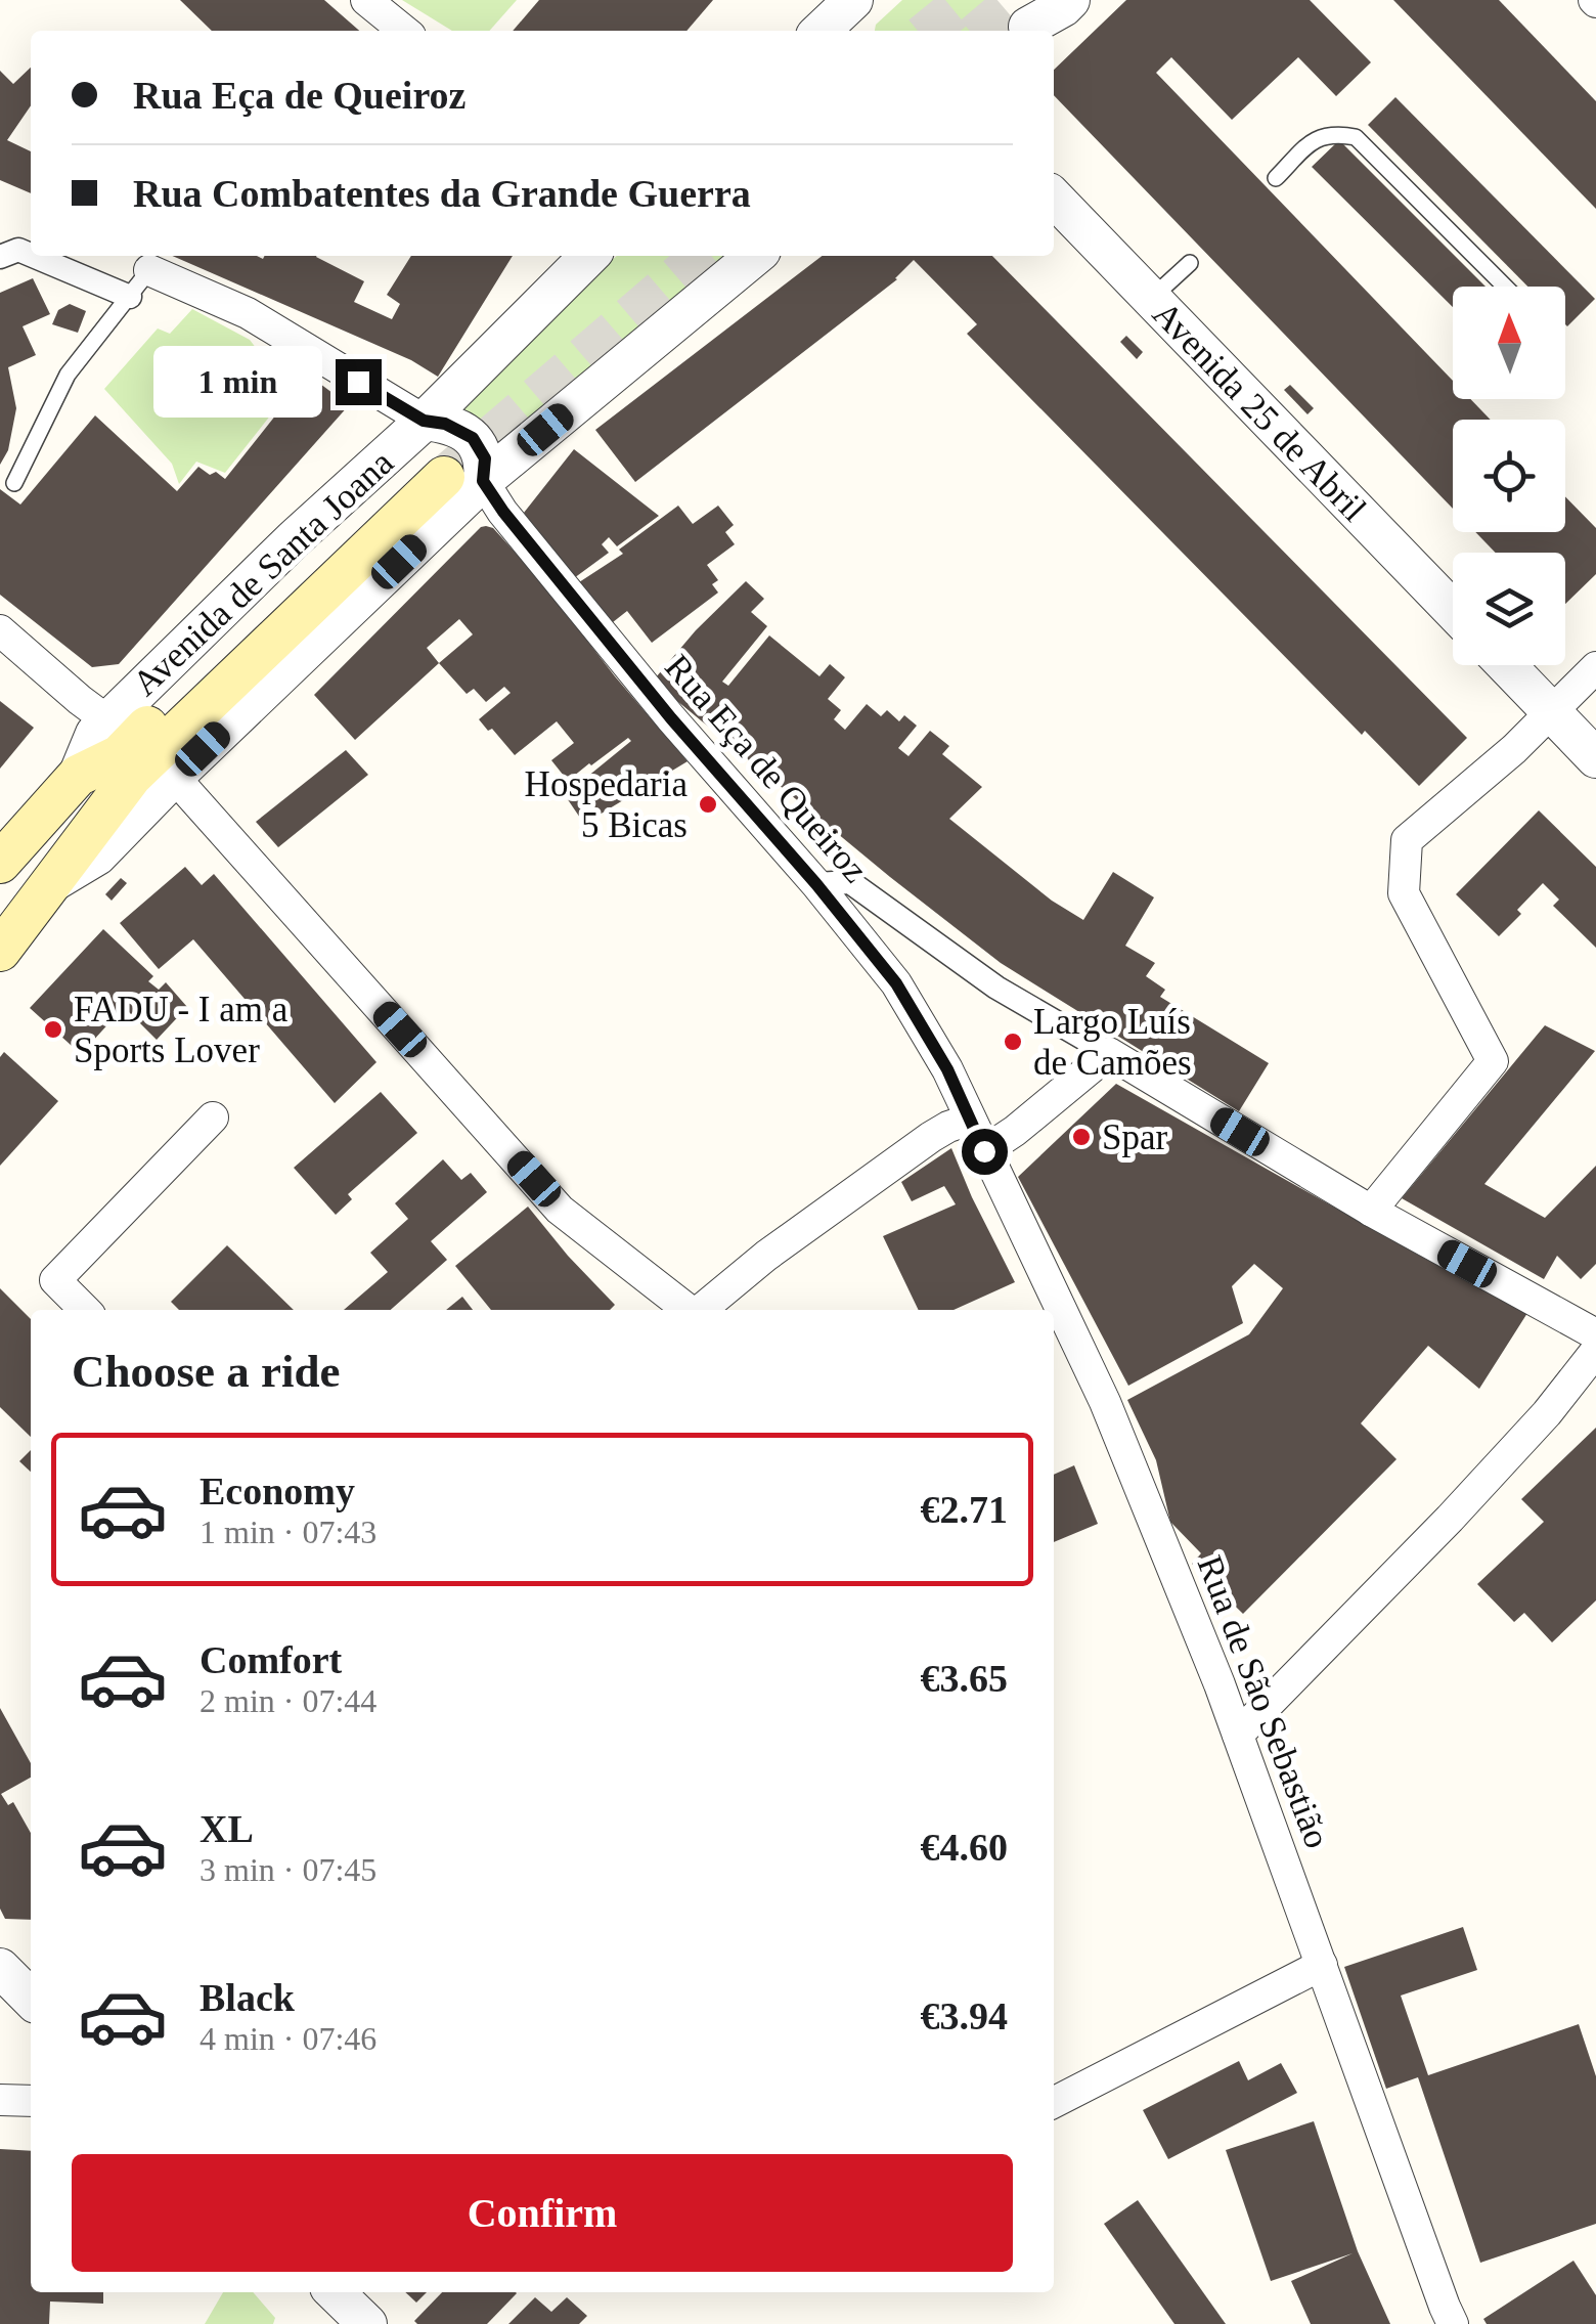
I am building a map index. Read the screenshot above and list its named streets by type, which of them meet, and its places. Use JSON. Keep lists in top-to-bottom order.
{
  "streets": {
    "main road": ["Avenida de Santa Joana"],
    "street": ["Avenida 25 de Abril", "Rua Eça de Queiroz", "Rua de São Sebastião"]
  },
  "crossings": [
    ["Avenida de Santa Joana", "Rua Eça de Queiroz"],
    ["Rua Eça de Queiroz", "Rua de São Sebastião"]
  ],
  "places": [
    "Hospedaria 5 Bicas",
    "FADU - I am a Sports Lover",
    "Largo Luís de Camões",
    "Spar"
  ],
  "north": "top",
  "page": {
    "banner": ["Rua Eça de Queiroz", "Rua Combatentes da Grande Guerra"],
    "bubble": "1 min",
    "heading": "Choose a ride",
    "list": [
      {
        "name": "Economy",
        "note": "1 min · 07:43",
        "value": "€2.71"
      },
      {
        "name": "Comfort",
        "note": "2 min · 07:44",
        "value": "€3.65"
      },
      {
        "name": "XL",
        "note": "3 min · 07:45",
        "value": "€4.60"
      },
      {
        "name": "Black",
        "note": "4 min · 07:46",
        "value": "€3.94"
      }
    ],
    "buttons": "Confirm"
  }
}
